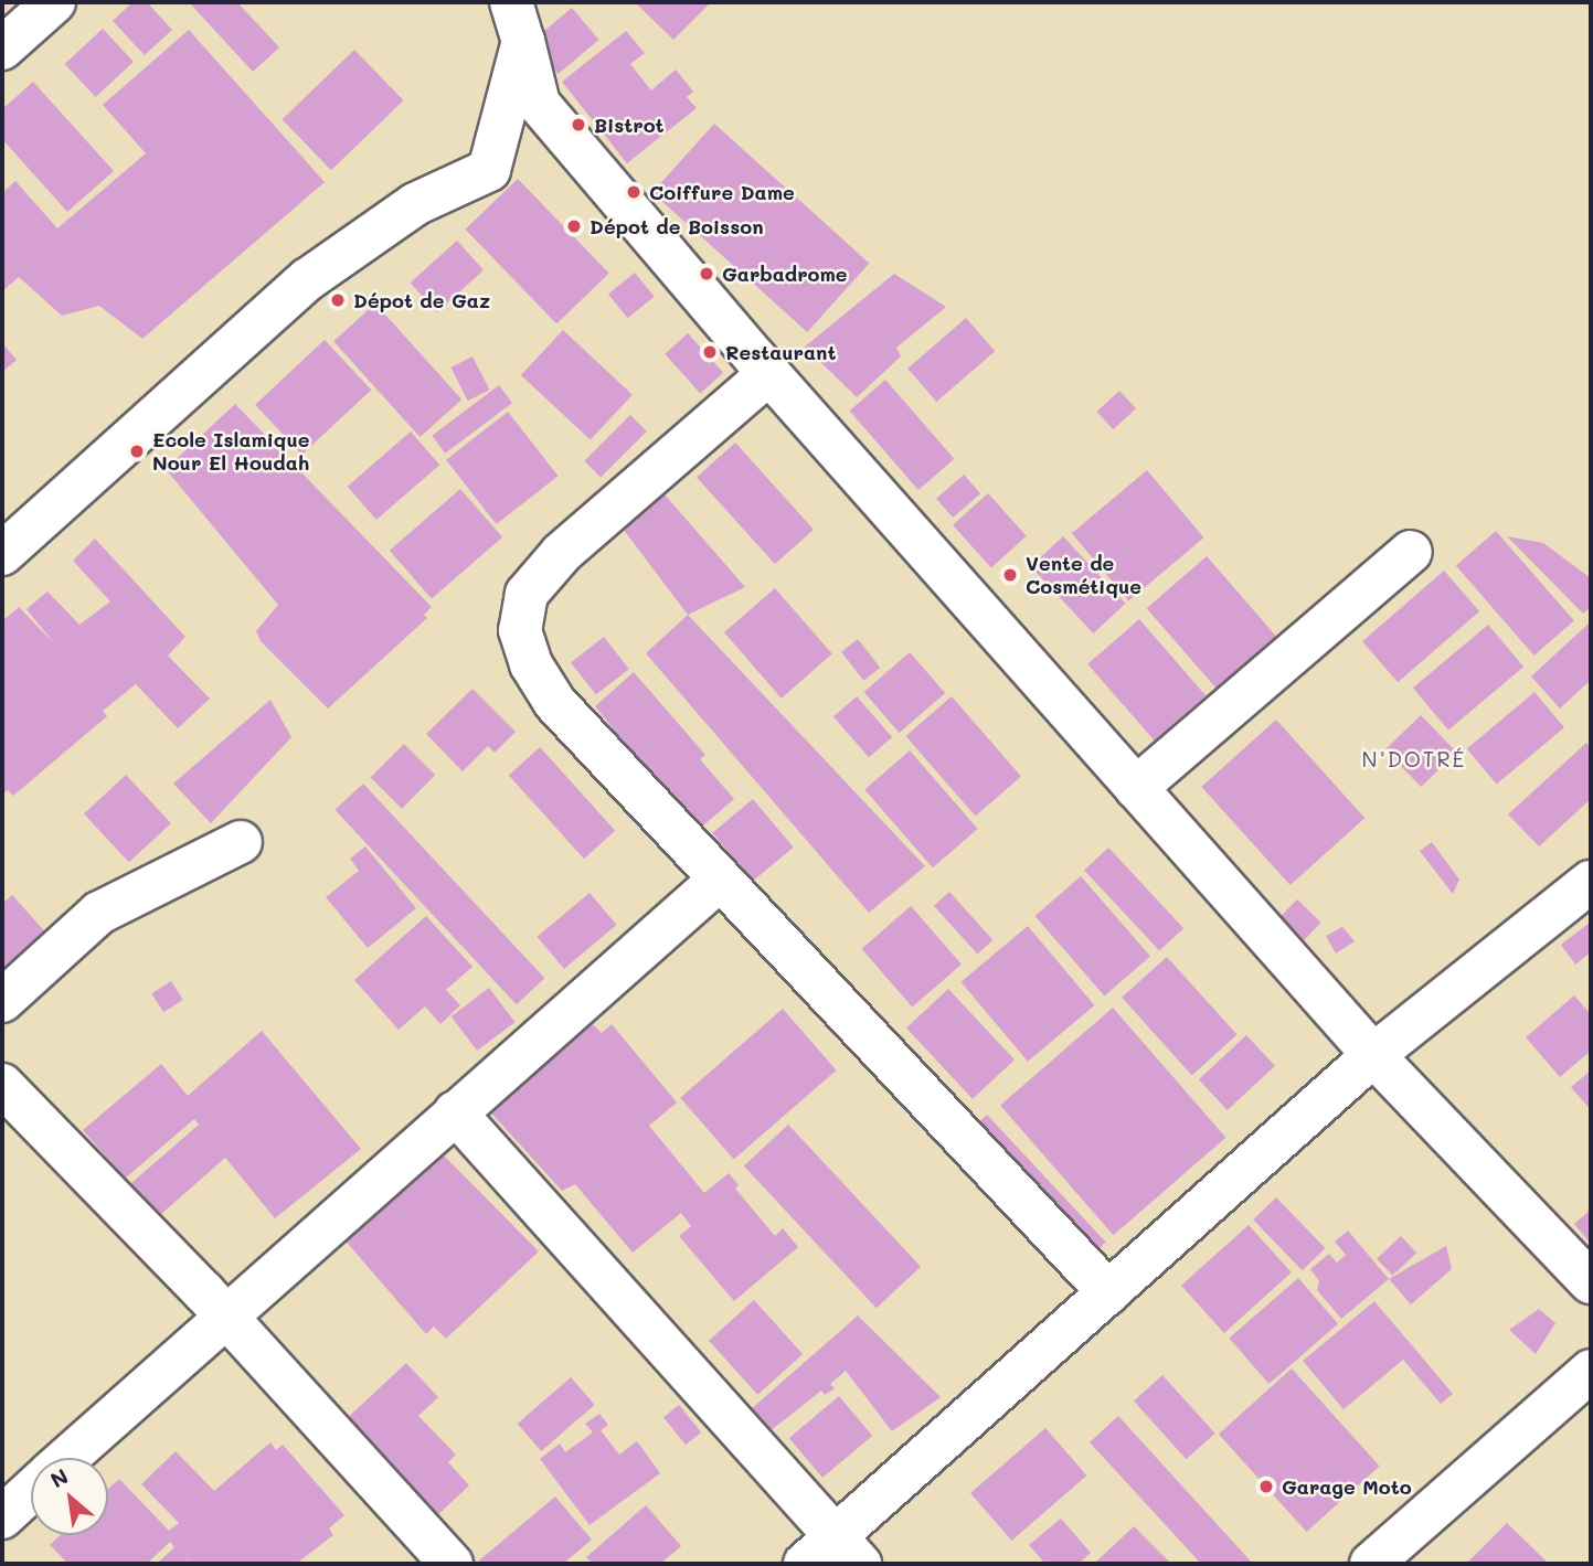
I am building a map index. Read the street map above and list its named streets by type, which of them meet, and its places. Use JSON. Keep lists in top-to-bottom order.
{
  "districts": ["N’DOTRÉ"],
  "places": [
    "Bistrot",
    "Coiffure Dame",
    "Dépot de Boisson",
    "Garbadrome",
    "Dépot de Gaz",
    "Restaurant",
    "Ecole Islamique Nour El Houdah",
    "Vente de Cosmétique",
    "Garage Moto"
  ],
  "north": "top left"
}
